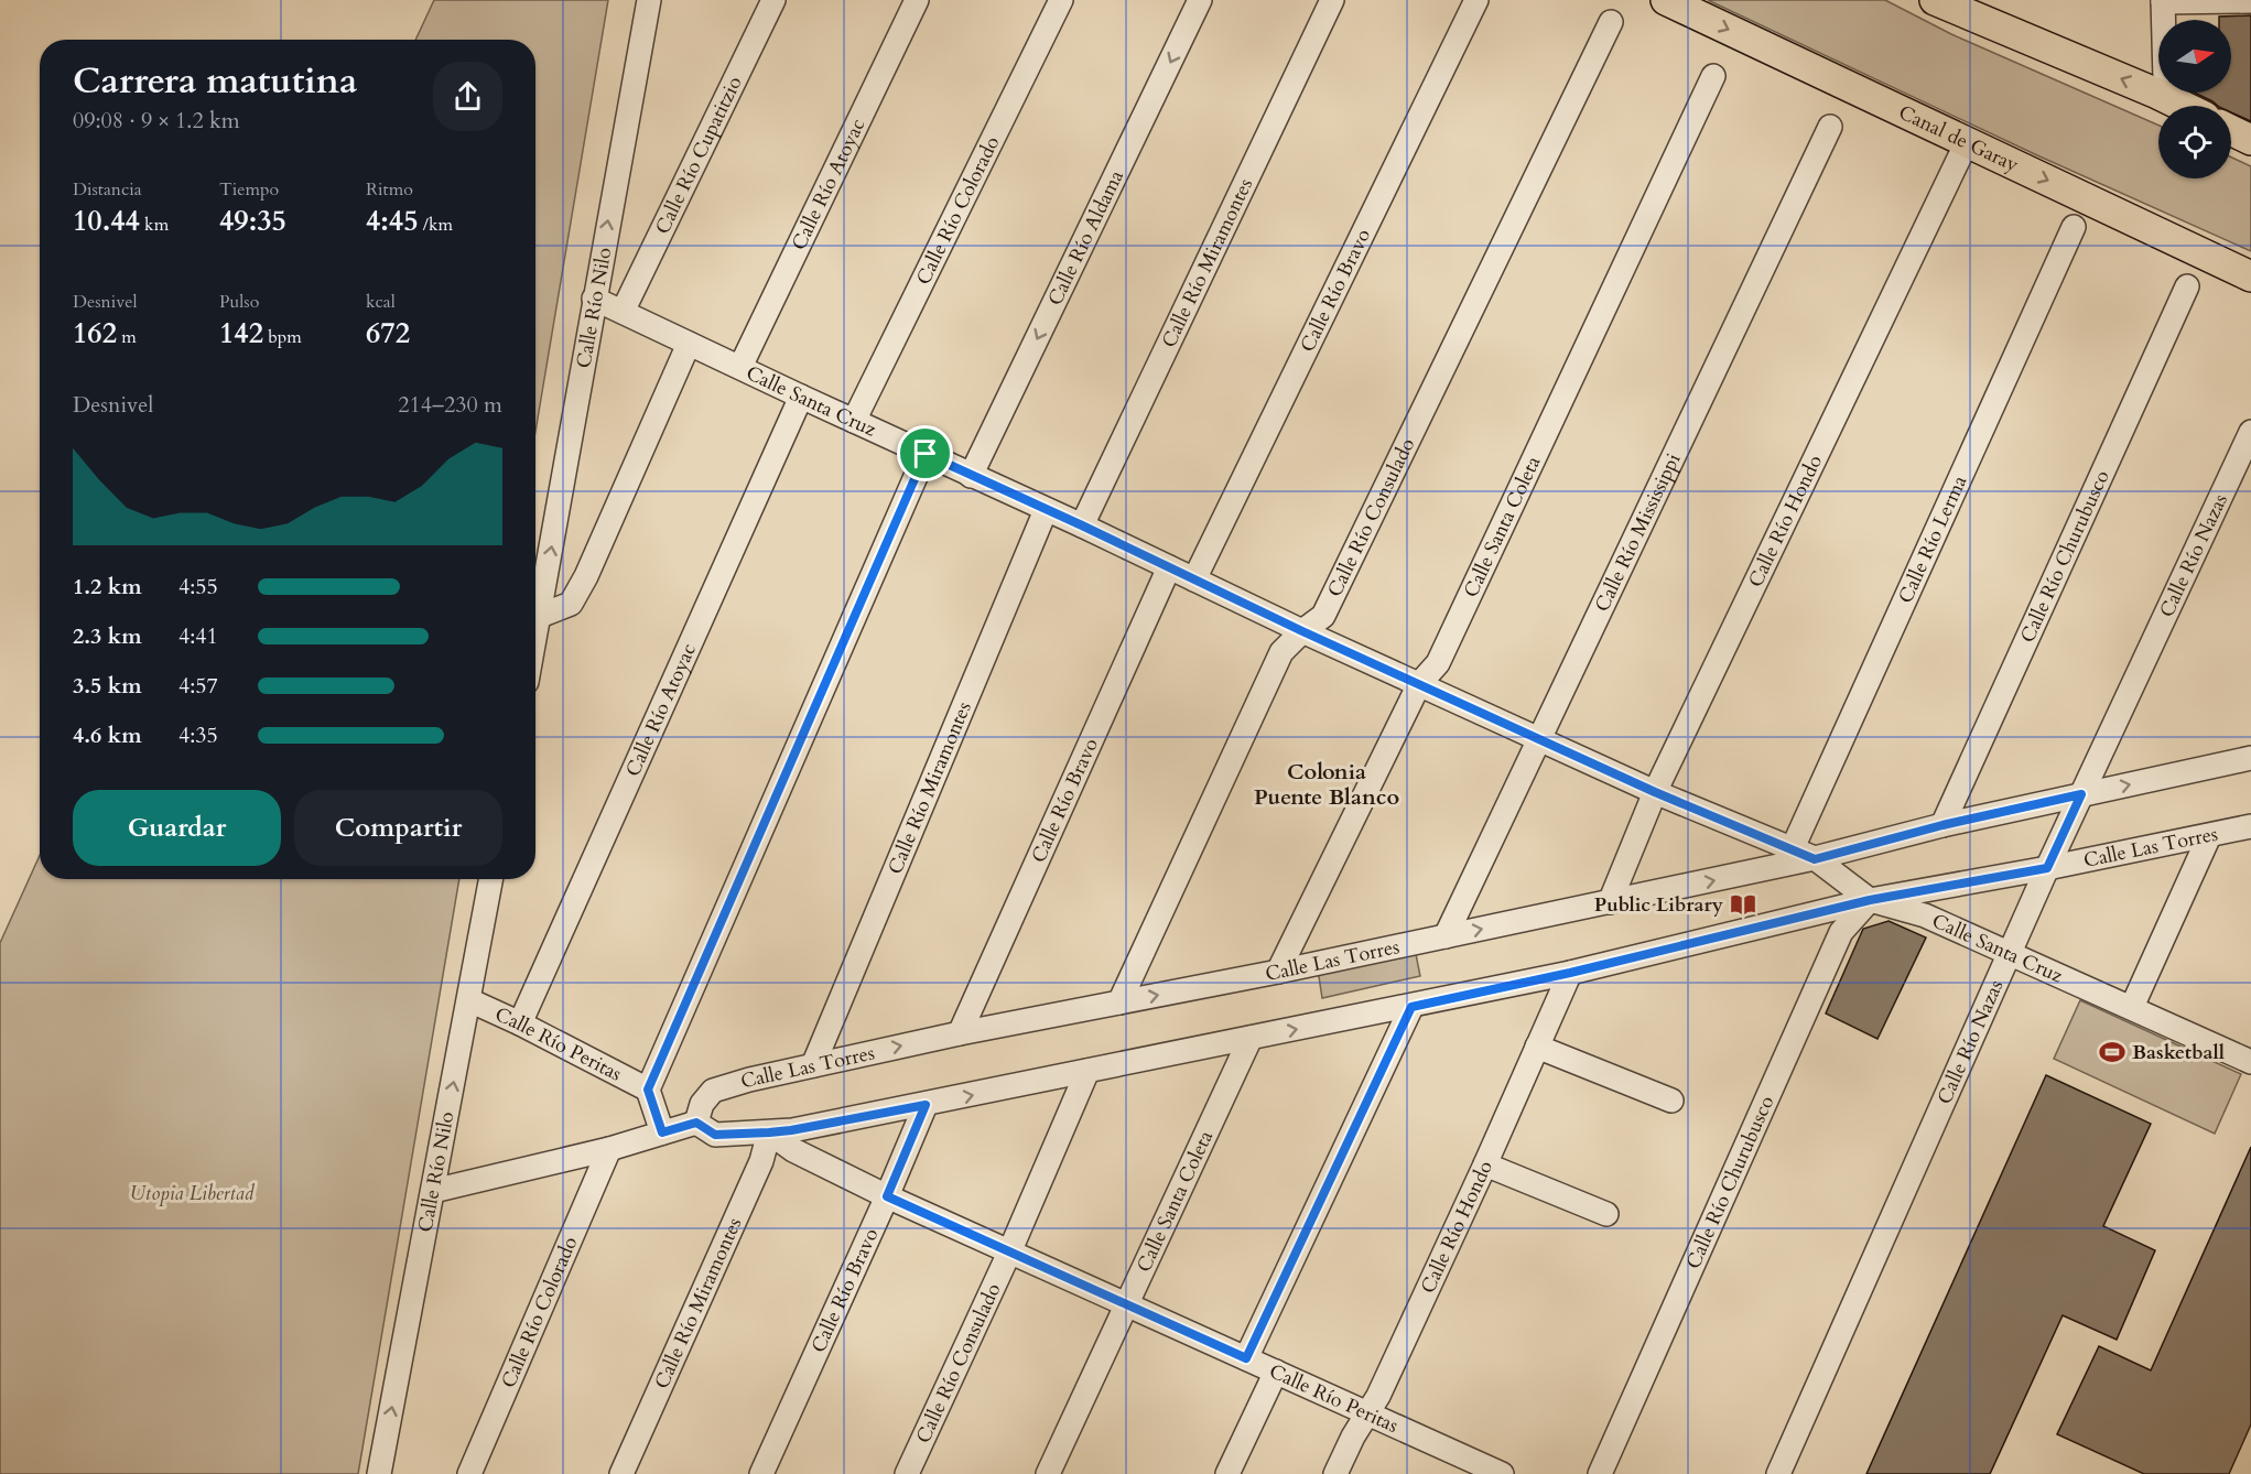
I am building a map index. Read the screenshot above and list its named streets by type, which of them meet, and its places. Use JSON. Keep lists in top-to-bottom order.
{
  "streets": {
    "main road": ["Canal de Garay"],
    "street": [
      "Calle Río Cupatitzio",
      "Calle Río Atoyac",
      "Calle Río Colorado",
      "Calle Río Aldama",
      "Calle Río Miramontes",
      "Calle Río Bravo",
      "Calle Río Nilo",
      "Calle Santa Cruz",
      "Calle Río Consulado",
      "Calle Río Hondo",
      "Calle Santa Coleta",
      "Calle Río Mississippi",
      "Calle Río Lerma",
      "Calle Río Nazas",
      "Calle Río Churubusco",
      "Calle Las Torres",
      "Calle Río Peritas"
    ]
  },
  "crossings": [
    ["Canal de Garay", "Calle Río Hondo"],
    ["Calle Río Cupatitzio", "Calle Santa Cruz"],
    ["Calle Río Atoyac", "Calle Santa Cruz"],
    ["Calle Río Atoyac", "Calle Río Peritas"],
    ["Calle Río Colorado", "Calle Santa Cruz"],
    ["Calle Río Aldama", "Calle Santa Cruz"],
    ["Calle Río Miramontes", "Calle Santa Cruz"],
    ["Calle Río Miramontes", "Calle Las Torres"],
    ["Calle Río Miramontes", "Calle Río Peritas"],
    ["Calle Río Bravo", "Calle Santa Cruz"],
    ["Calle Río Bravo", "Calle Las Torres"],
    ["Calle Río Bravo", "Calle Río Peritas"],
    ["Calle Río Nilo", "Calle Santa Cruz"],
    ["Calle Río Nilo", "Calle Río Peritas"],
    ["Calle Santa Cruz", "Calle Río Consulado"],
    ["Calle Santa Cruz", "Calle Río Hondo"],
    ["Calle Santa Cruz", "Calle Santa Coleta"],
    ["Calle Santa Cruz", "Calle Río Mississippi"],
    ["Calle Santa Cruz", "Calle Río Lerma"],
    ["Calle Santa Cruz", "Calle Río Nazas"],
    ["Calle Santa Cruz", "Calle Río Churubusco"],
    ["Calle Santa Cruz", "Calle Las Torres"],
    ["Calle Río Consulado", "Calle Las Torres"],
    ["Calle Río Consulado", "Calle Río Peritas"],
    ["Calle Río Hondo", "Calle Las Torres"],
    ["Calle Río Hondo", "Calle Río Peritas"],
    ["Calle Santa Coleta", "Calle Las Torres"],
    ["Calle Santa Coleta", "Calle Río Peritas"],
    ["Calle Río Mississippi", "Calle Las Torres"],
    ["Calle Río Nazas", "Calle Las Torres"],
    ["Calle Río Churubusco", "Calle Las Torres"],
    ["Calle Las Torres", "Calle Río Peritas"]
  ],
  "one_way": ["Calle Río Aldama"],
  "districts": ["Colonia Puente Blanco"],
  "parks": ["Utopia Libertad"],
  "places": {
    "library": ["Public Library"],
    "sports": ["Basketball"]
  },
  "north": "right",
  "page": {
    "heading": ["Carrera matutina", "09:08 · 9 × 1.2 km"],
    "stats": [
      ["Distancia", "10.44 km"],
      ["Tiempo", "49:35"],
      ["Ritmo", "4:45 /km"],
      ["Desnivel", "162 m"],
      ["Pulso", "142 bpm"],
      ["kcal", "672"]
    ],
    "chart": ["Desnivel", "214–230 m"],
    "list": [
      {
        "name": "1.2 km",
        "note": "4:55"
      },
      {
        "name": "2.3 km",
        "note": "4:41"
      },
      {
        "name": "3.5 km",
        "note": "4:57"
      },
      {
        "name": "4.6 km",
        "note": "4:35"
      }
    ],
    "buttons": ["Guardar", "Compartir"]
  }
}
